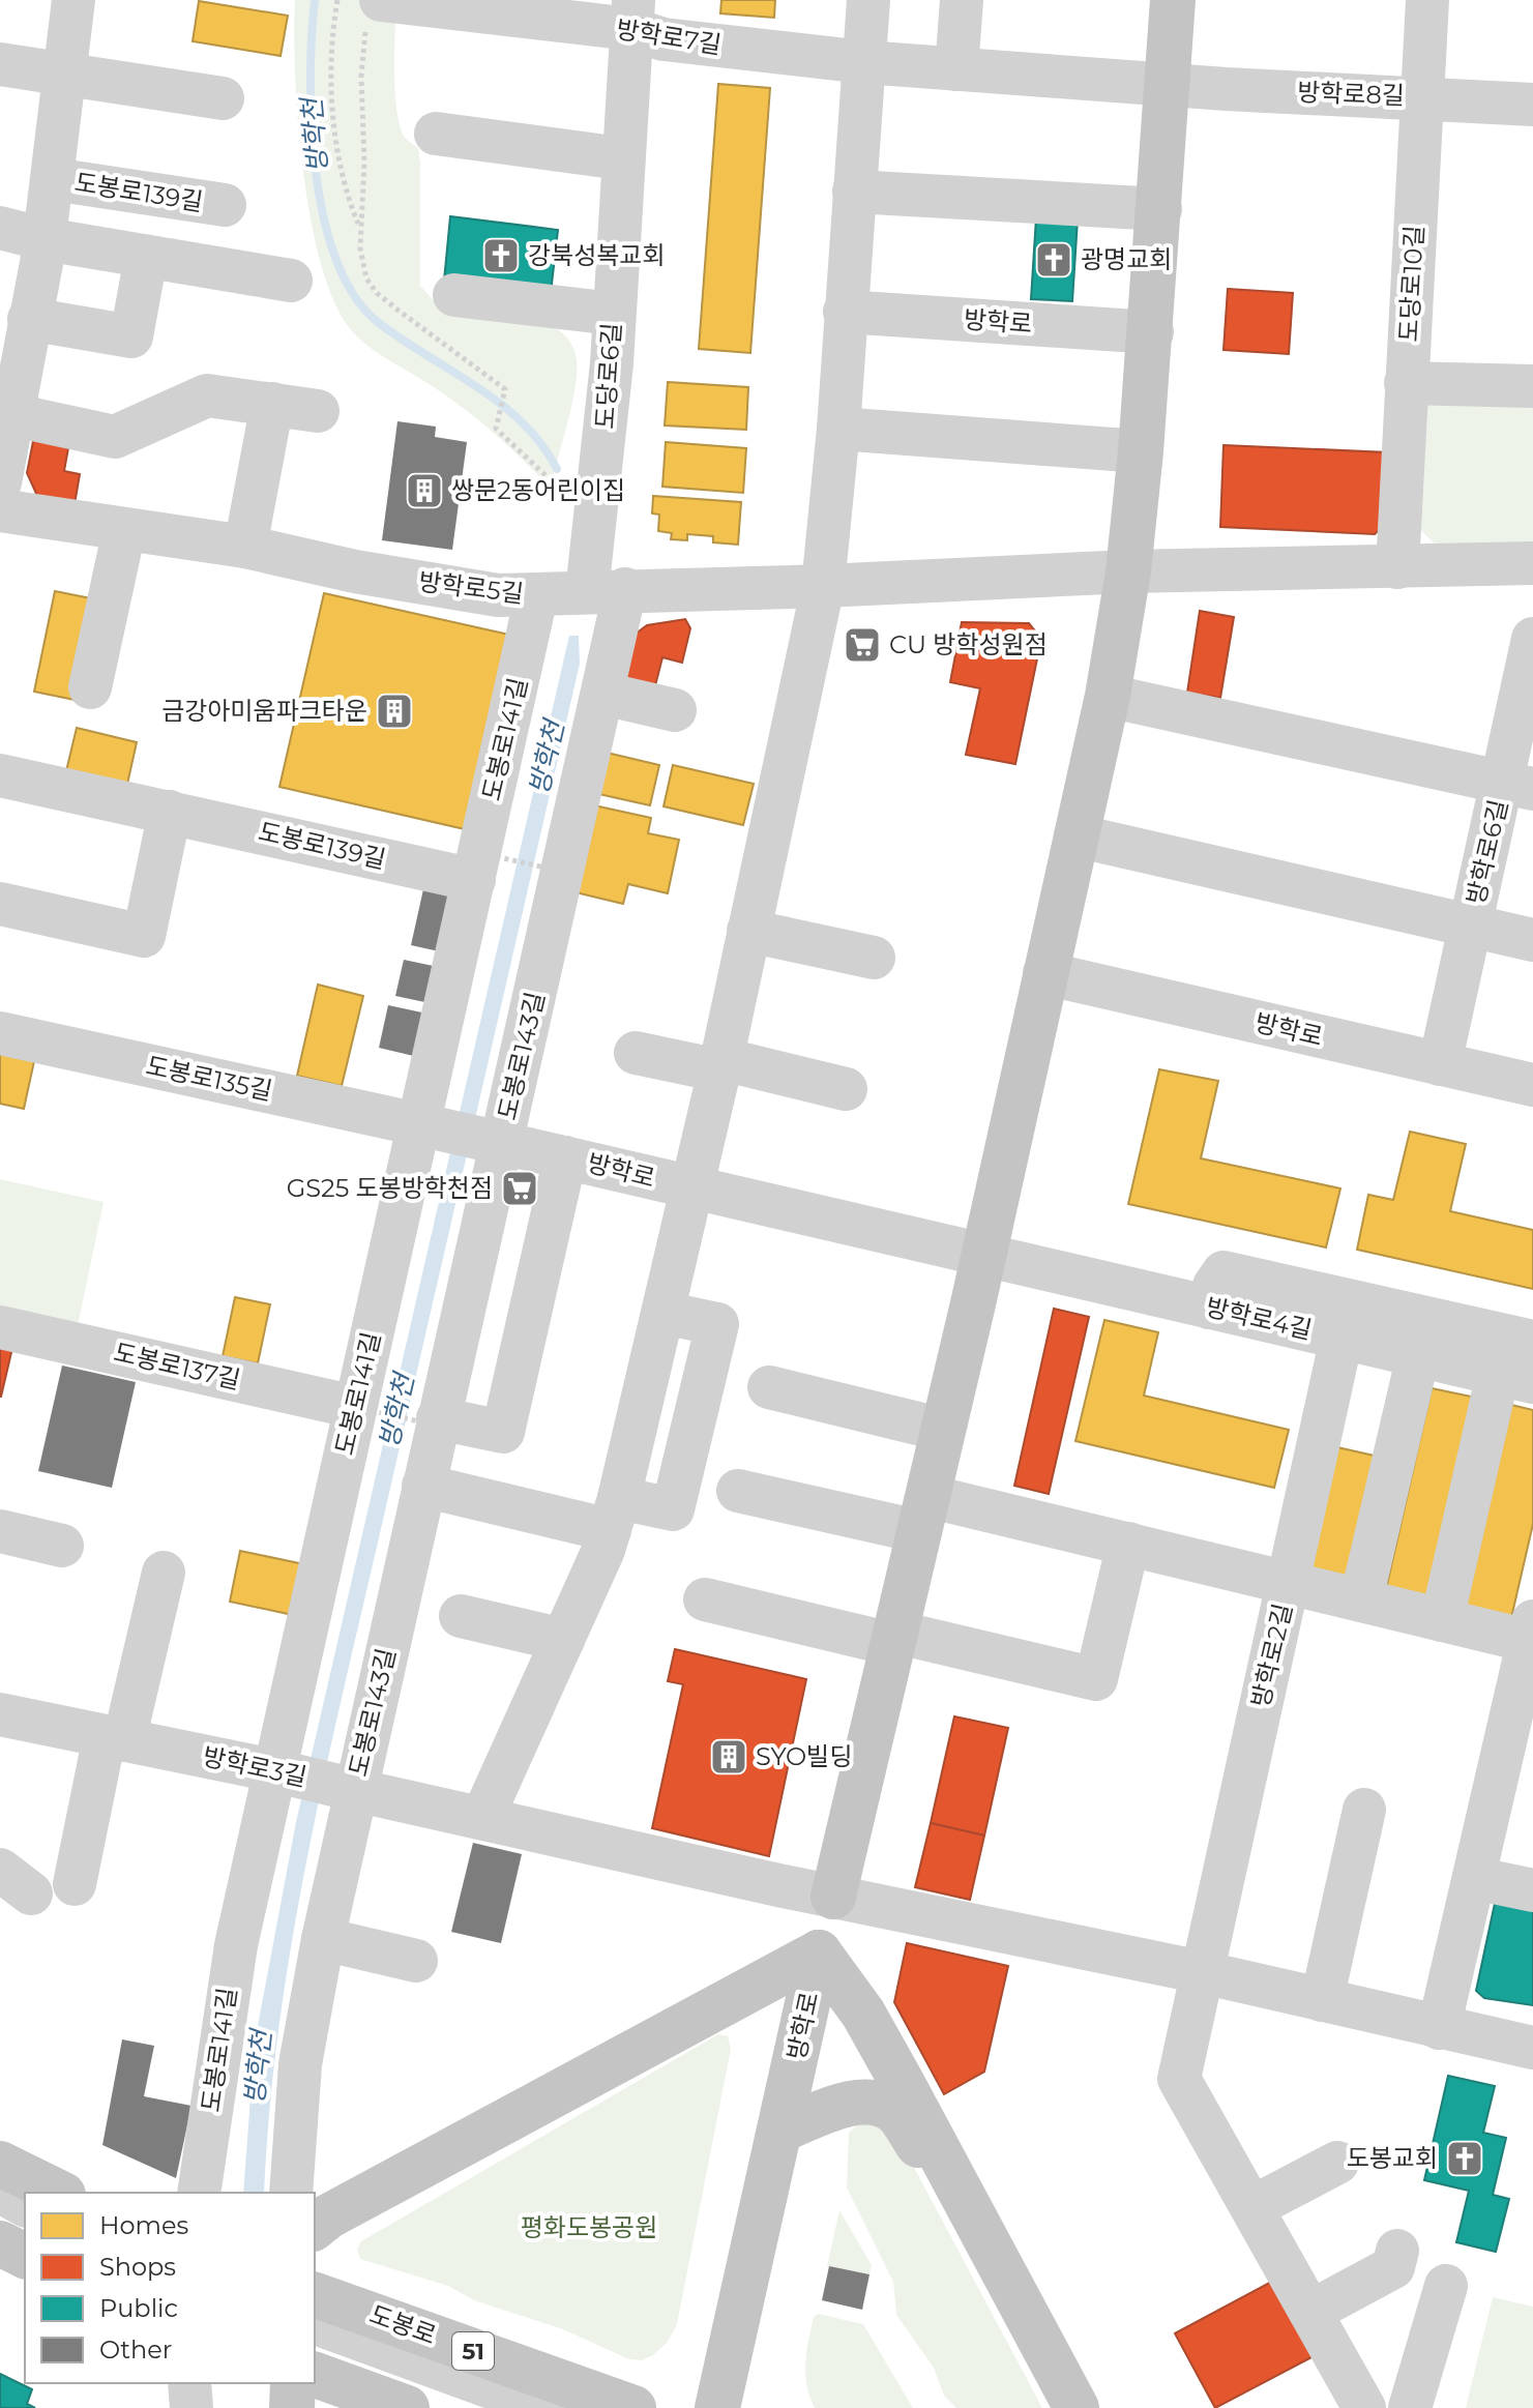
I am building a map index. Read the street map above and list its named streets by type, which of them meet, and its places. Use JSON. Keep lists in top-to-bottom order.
{
  "streets": {
    "main road": ["방학로", "도봉로", "51"],
    "street": [
      "방학로7길",
      "방학로8길",
      "도봉로139길",
      "도당로10길",
      "도당로6길",
      "방학로5길",
      "도봉로141길",
      "방학로6길",
      "도봉로143길",
      "도봉로135길",
      "방학로4길",
      "도봉로137길",
      "방학로2길",
      "방학로3길"
    ]
  },
  "crossings": [
    ["방학로7길", "방학로8길"],
    ["방학로7길", "방학로"],
    ["방학로7길", "도당로6길"],
    ["방학로8길", "도당로10길"],
    ["방학로8길", "방학로"],
    ["도봉로139길", "도봉로141길"],
    ["방학로", "방학로5길"],
    ["방학로", "방학로6길"],
    ["방학로", "도봉로143길"],
    ["방학로", "도봉로135길"],
    ["방학로", "방학로4길"],
    ["방학로", "방학로3길"],
    ["도당로6길", "방학로5길"],
    ["도당로6길", "도봉로143길"],
    ["방학로5길", "도봉로141길"],
    ["방학로5길", "도봉로143길"],
    ["도봉로141길", "도봉로135길"],
    ["도봉로141길", "도봉로137길"],
    ["도봉로141길", "방학로3길"],
    ["도봉로143길", "도봉로135길"],
    ["도봉로143길", "방학로3길"],
    ["방학로4길", "방학로2길"]
  ],
  "water": ["방학천"],
  "parks": ["평화도봉공원"],
  "places": {
    "church": ["강북성복교회", "광명교회", "도봉교회"],
    "building": ["쌍문2동어린이집", "금강아미움파크타운", "SYO빌딩"],
    "supermarket": ["CU 방학성원점", "GS25 도봉방학천점"]
  },
  "legend": [
    "Homes",
    "Shops",
    "Public",
    "Other"
  ]
}
